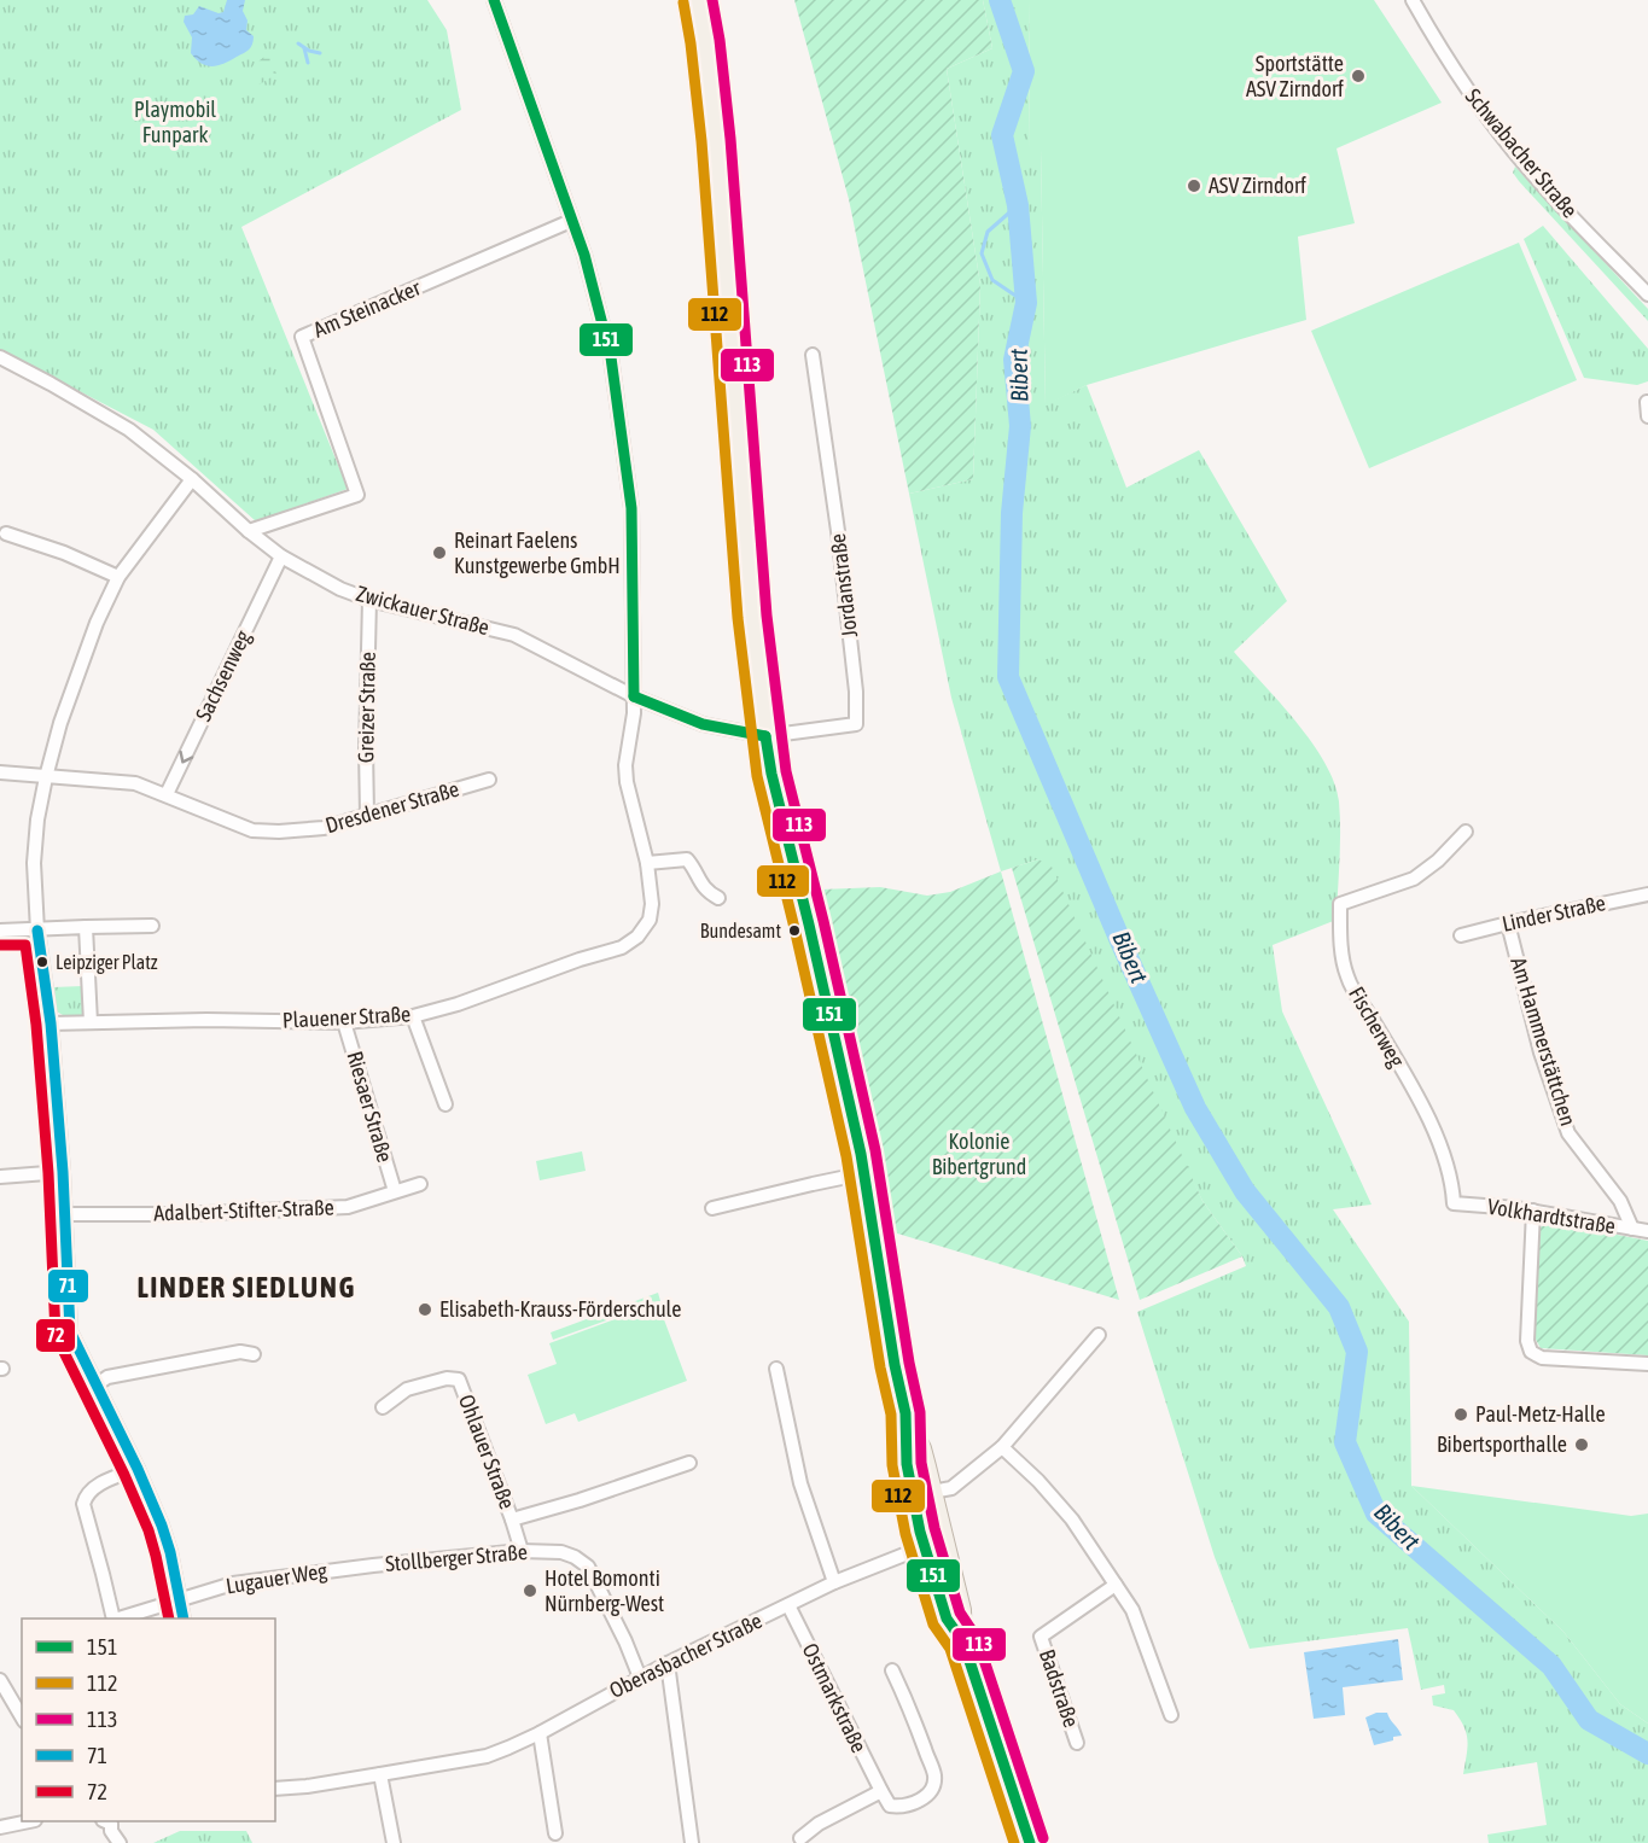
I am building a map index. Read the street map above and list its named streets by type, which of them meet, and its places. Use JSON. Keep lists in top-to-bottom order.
{
  "streets": {
    "street": [
      "Schwabacher Straße",
      "Am Steinacker",
      "Jordanstraße",
      "Zwickauer Straße",
      "Sachsenweg",
      "Greizer Straße",
      "Dresdener Straße",
      "Linder Straße",
      "Plauener Straße",
      "Fischerweg",
      "Am Hammerstättchen",
      "Riesaer Straße",
      "Adalbert-Stifter-Straße",
      "Volkhardtstraße",
      "Ohlauer Straße",
      "Stollberger Straße",
      "Lugauer Weg",
      "Oberasbacher Straße",
      "Badstraße",
      "Ostmarkstraße"
    ]
  },
  "crossings": [
    ["Am Steinacker", "Zwickauer Straße"],
    ["Am Steinacker", "Plauener Straße"],
    ["Jordanstraße", "Zwickauer Straße"],
    ["Zwickauer Straße", "Sachsenweg"],
    ["Zwickauer Straße", "Greizer Straße"],
    ["Zwickauer Straße", "Plauener Straße"],
    ["Sachsenweg", "Dresdener Straße"],
    ["Greizer Straße", "Dresdener Straße"],
    ["Linder Straße", "Am Hammerstättchen"],
    ["Plauener Straße", "Riesaer Straße"],
    ["Fischerweg", "Volkhardtstraße"],
    ["Am Hammerstättchen", "Volkhardtstraße"],
    ["Riesaer Straße", "Adalbert-Stifter-Straße"],
    ["Ohlauer Straße", "Stollberger Straße"],
    ["Stollberger Straße", "Lugauer Weg"],
    ["Stollberger Straße", "Oberasbacher Straße"],
    ["Oberasbacher Straße", "Ostmarkstraße"]
  ],
  "one_way": ["Sachsenweg"],
  "districts": ["LINDER SIEDLUNG"],
  "water": ["Bibert"],
  "parks": ["Playmobil Funpark", "Kolonie Bibertgrund"],
  "places": [
    "Sportstätte ASV Zirndorf",
    "ASV Zirndorf",
    "Reinart Faelens Kunstgewerbe GmbH",
    "Bundesamt",
    "Leipziger Platz",
    "Elisabeth-Krauss-Förderschule",
    "Paul-Metz-Halle",
    "Bibertsporthalle",
    "Hotel Bomonti Nürnberg-West"
  ],
  "lines": [
    "transit line 151",
    "transit line 113",
    "transit line 112",
    "transit line 71",
    "transit line 72"
  ],
  "legend": [
    "151",
    "112",
    "113",
    "71",
    "72"
  ]
}
